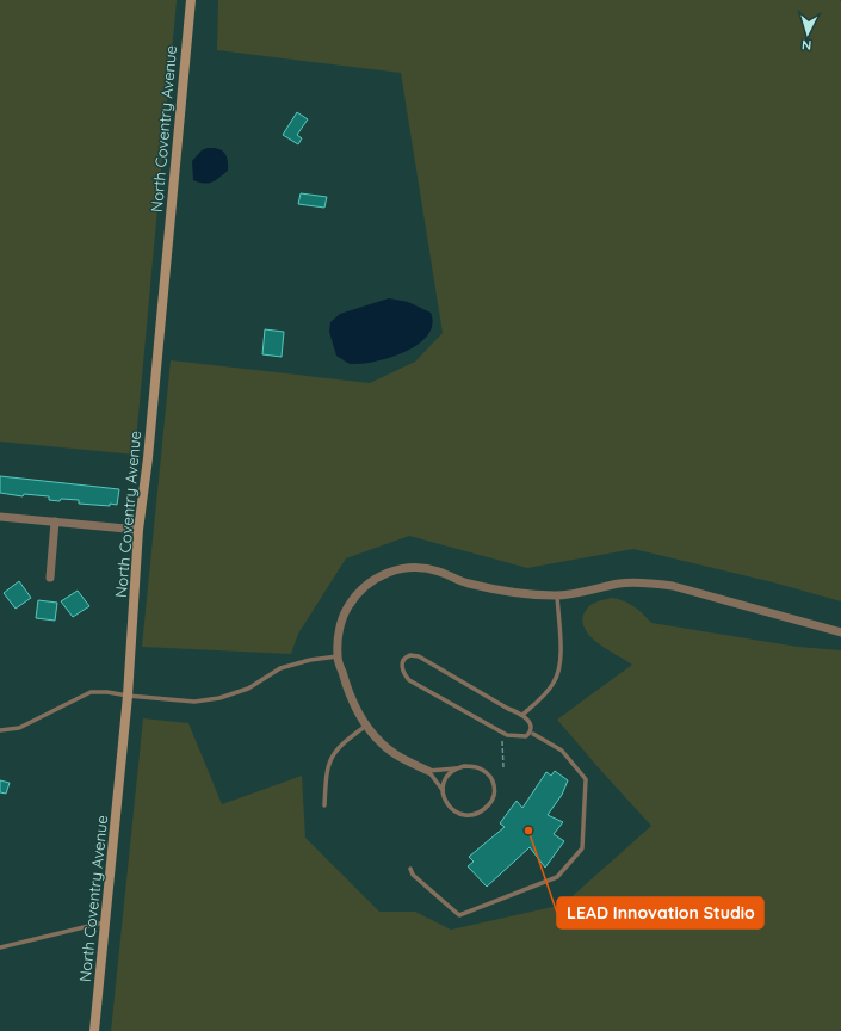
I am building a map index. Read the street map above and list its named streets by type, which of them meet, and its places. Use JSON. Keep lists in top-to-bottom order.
{
  "streets": {
    "street": ["North Coventry Avenue"]
  },
  "places": ["LEAD Innovation Studio"],
  "north": "bottom"
}
